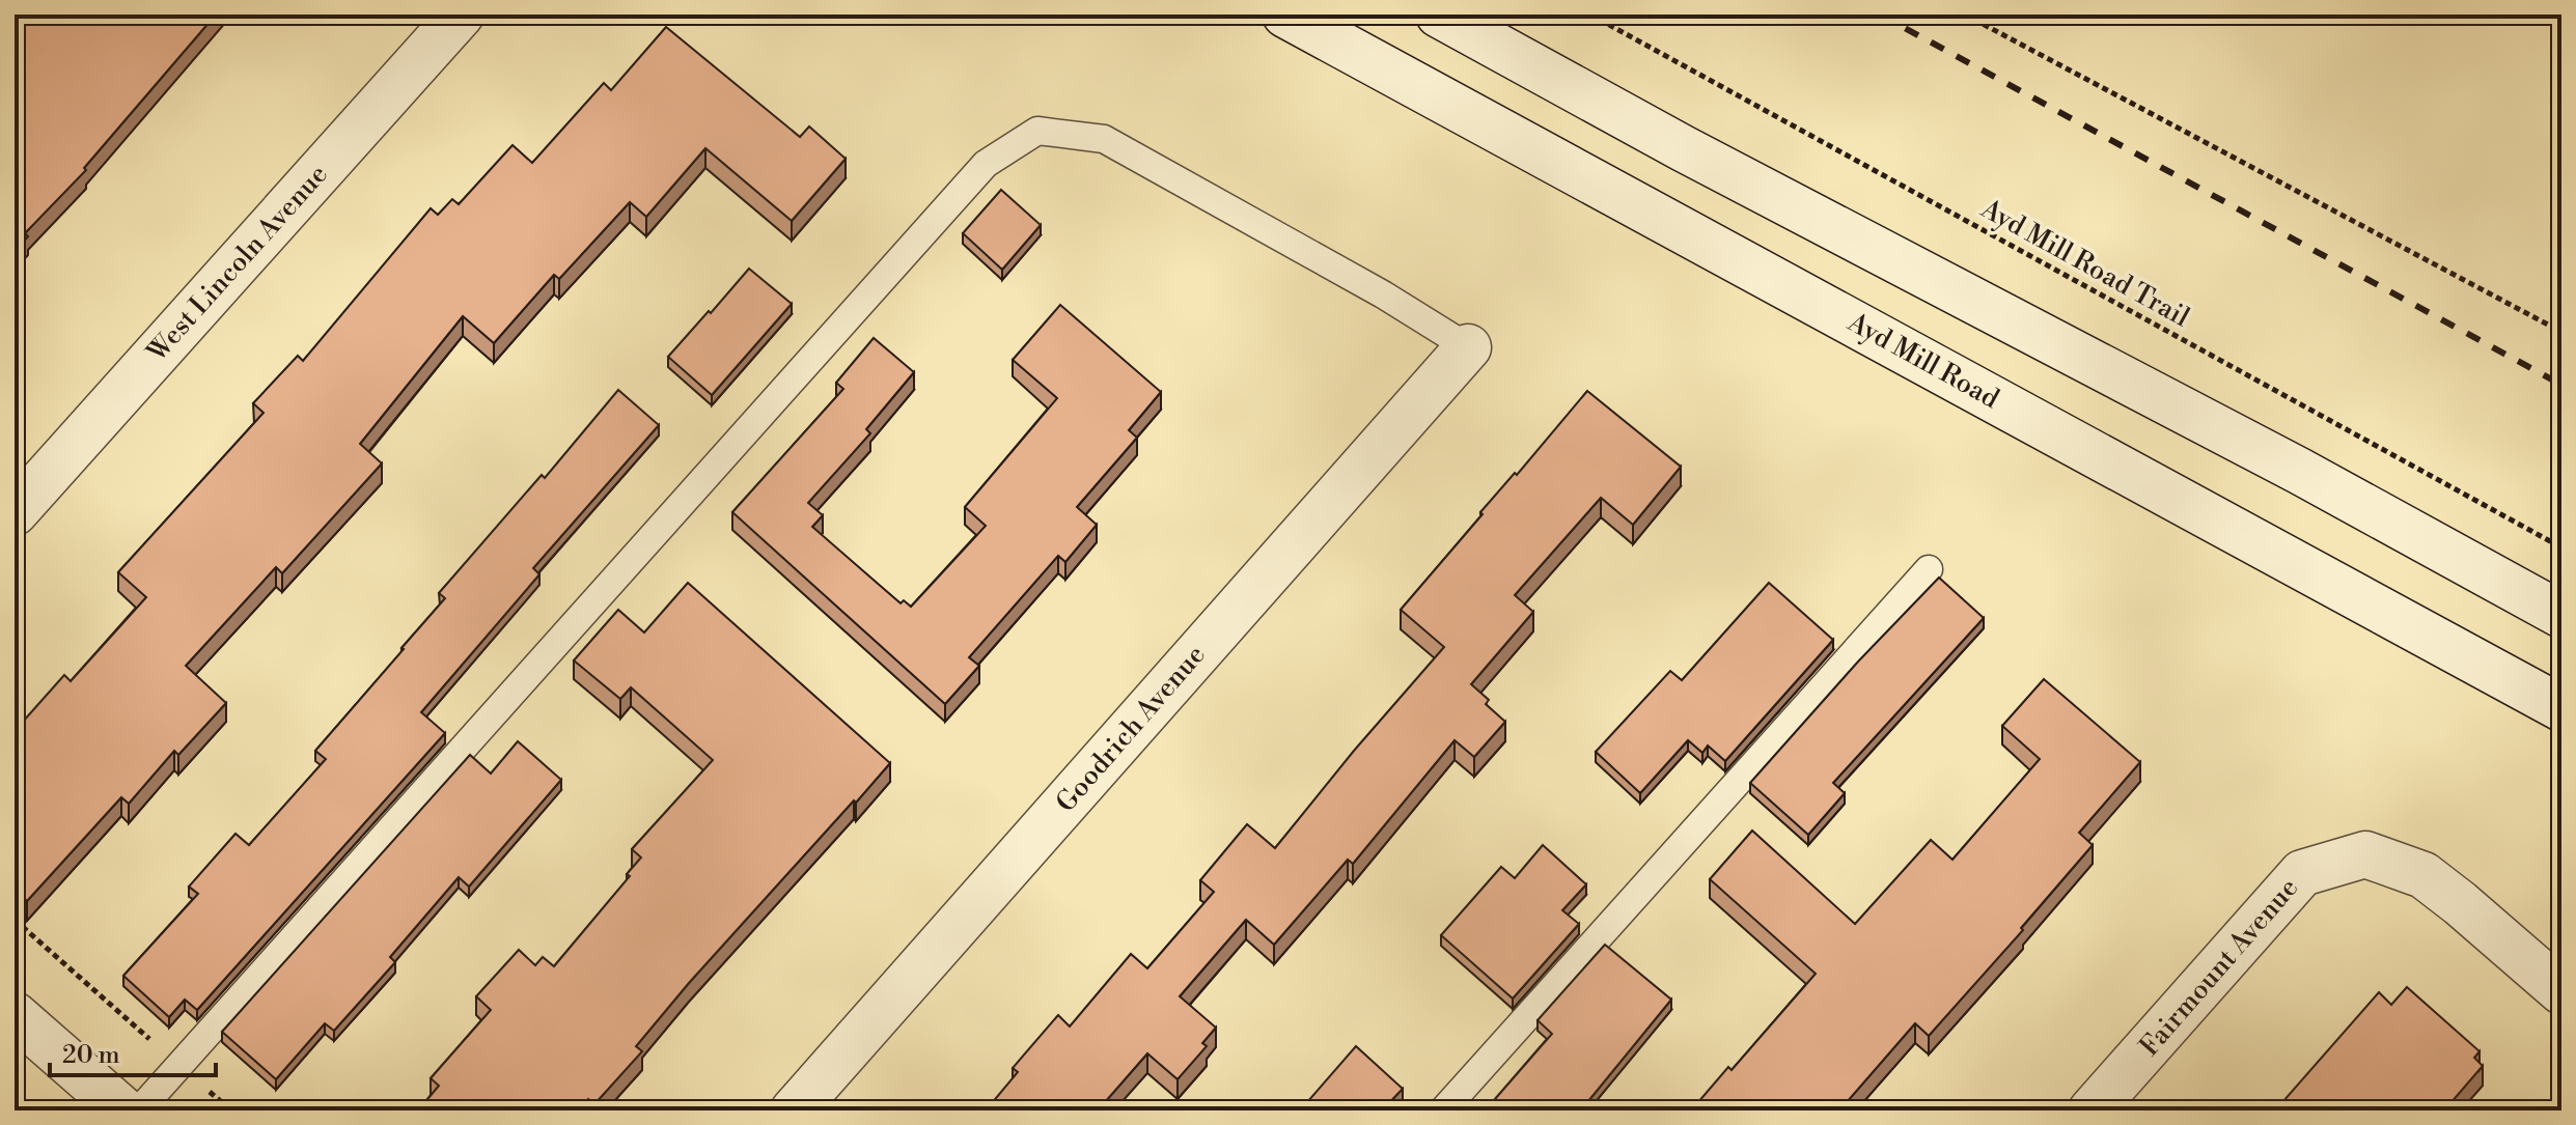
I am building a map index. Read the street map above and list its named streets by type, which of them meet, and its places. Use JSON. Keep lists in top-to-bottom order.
{
  "streets": {
    "main road": [
      "West Lincoln Avenue",
      "Ayd Mill Road",
      "Goodrich Avenue",
      "Fairmount Avenue"
    ],
    "path": ["Ayd Mill Road Trail"]
  },
  "scale_bar": "20 m"
}
